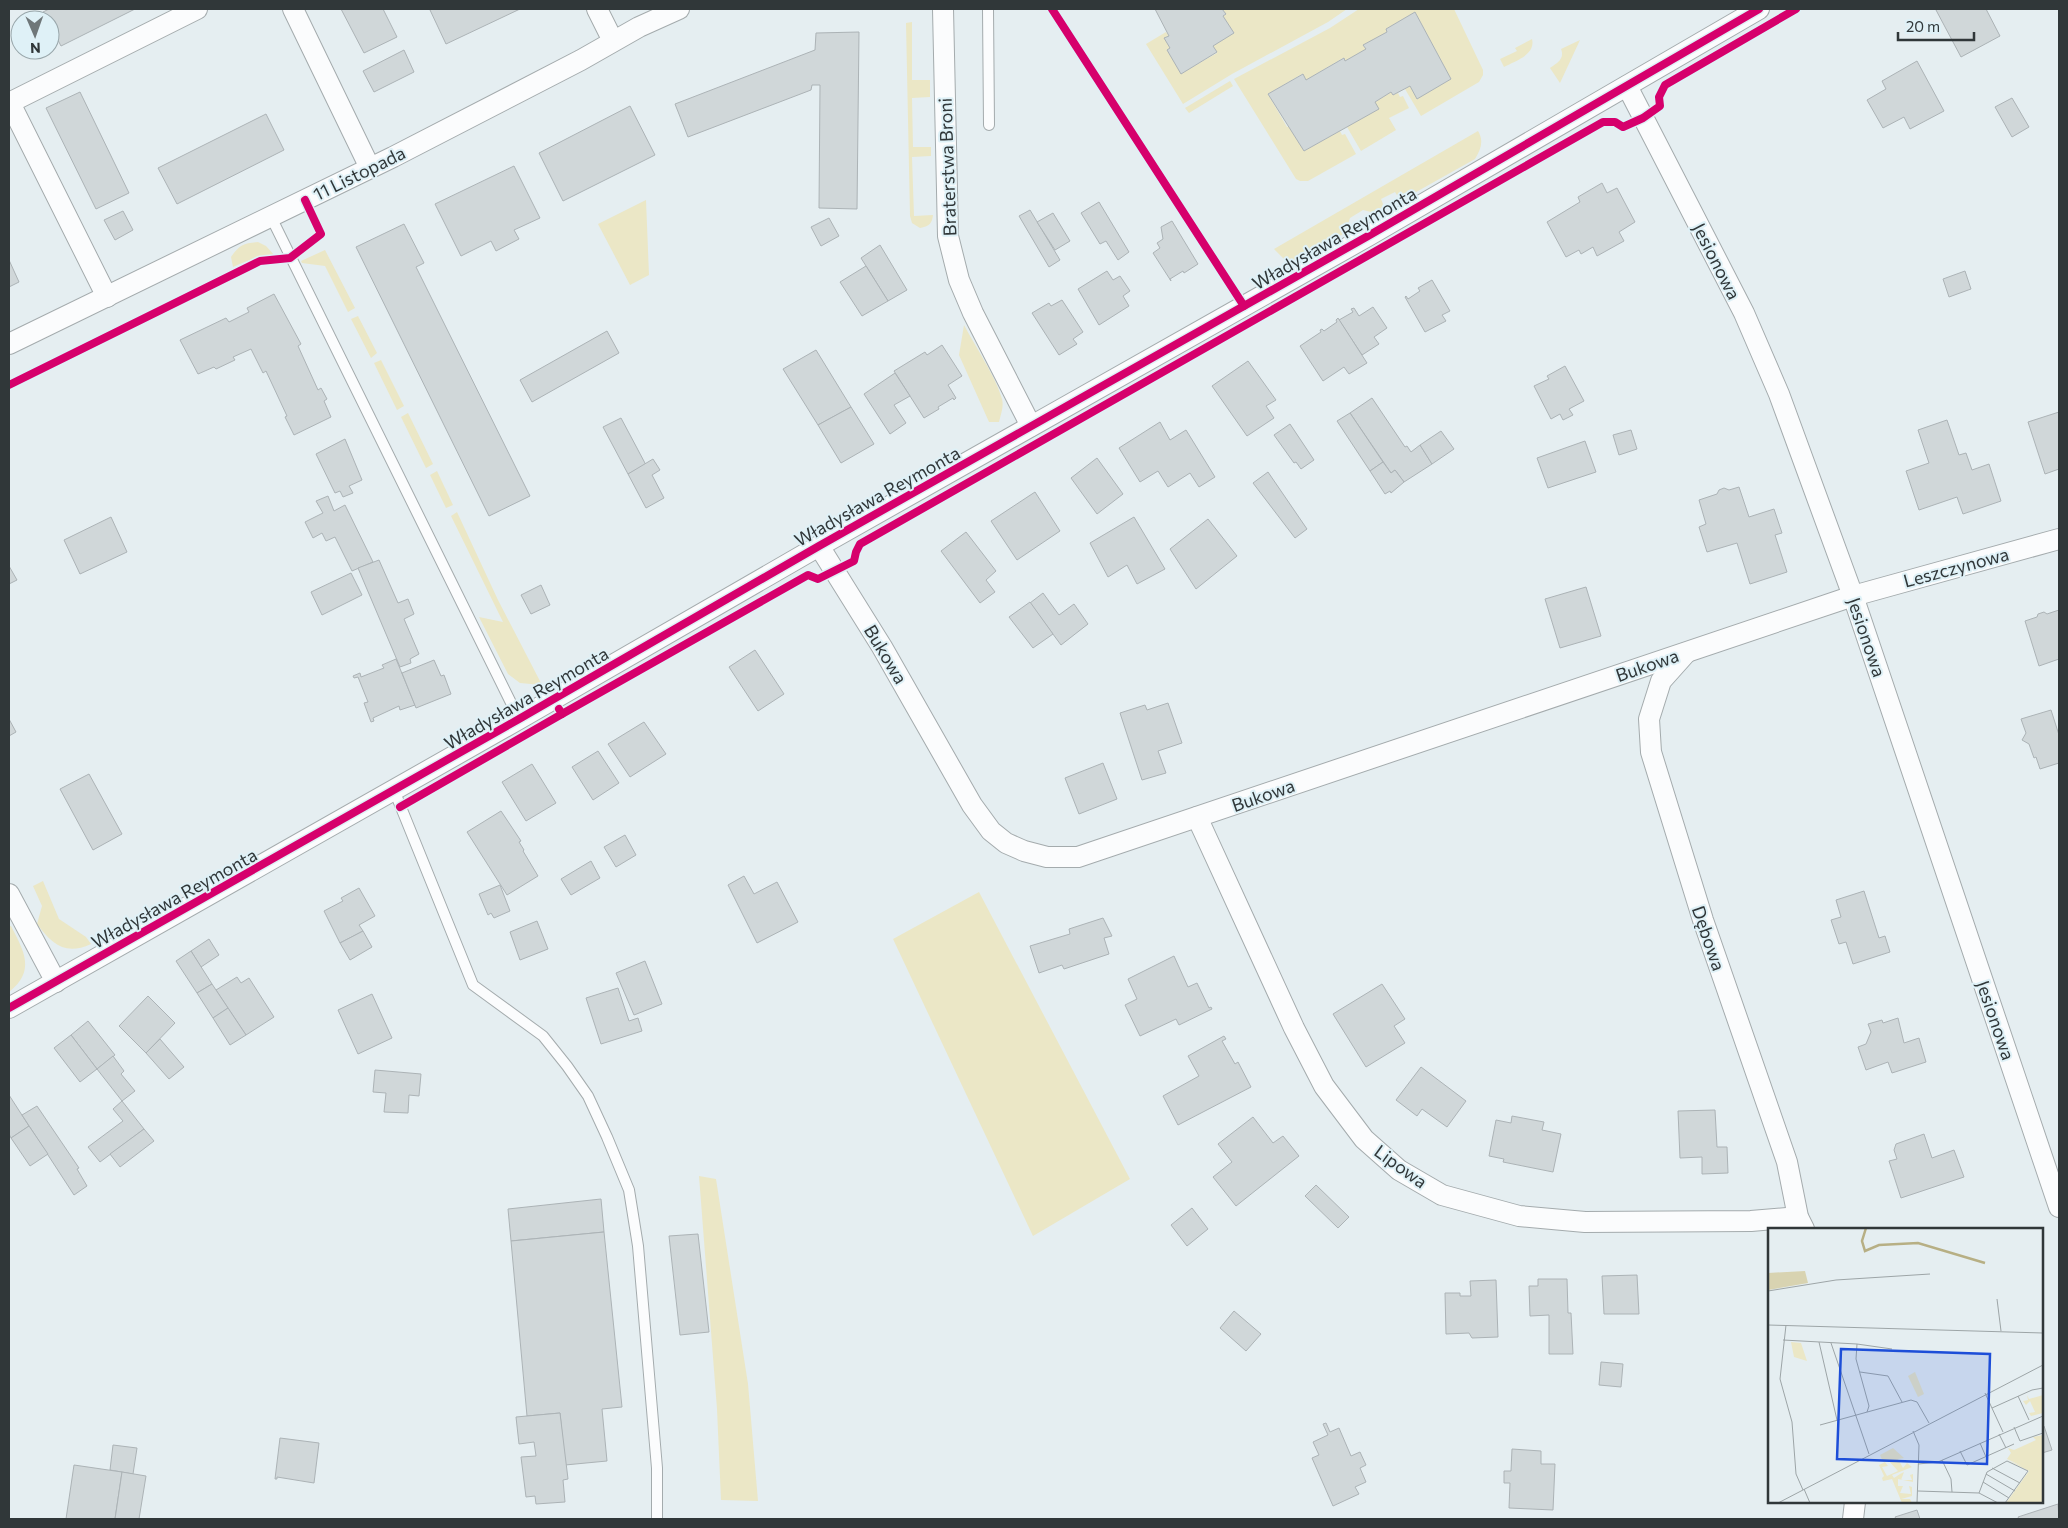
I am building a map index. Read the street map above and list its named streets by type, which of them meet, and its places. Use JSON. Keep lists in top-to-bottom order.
{
  "streets": {
    "street": [
      "Braterstwa Broni",
      "11 Listopada",
      "Władysława Reymonta",
      "Jesionowa",
      "Leszczynowa",
      "Bukowa",
      "Dębowa",
      "Lipowa"
    ]
  },
  "crossings": [
    ["Braterstwa Broni", "Władysława Reymonta"],
    ["Władysława Reymonta", "Jesionowa"],
    ["Władysława Reymonta", "Bukowa"],
    ["Jesionowa", "Leszczynowa"],
    ["Jesionowa", "Bukowa"],
    ["Leszczynowa", "Bukowa"],
    ["Bukowa", "Dębowa"],
    ["Bukowa", "Lipowa"],
    ["Dębowa", "Lipowa"]
  ],
  "scale_bar": "20 m",
  "north": "bottom"
}
